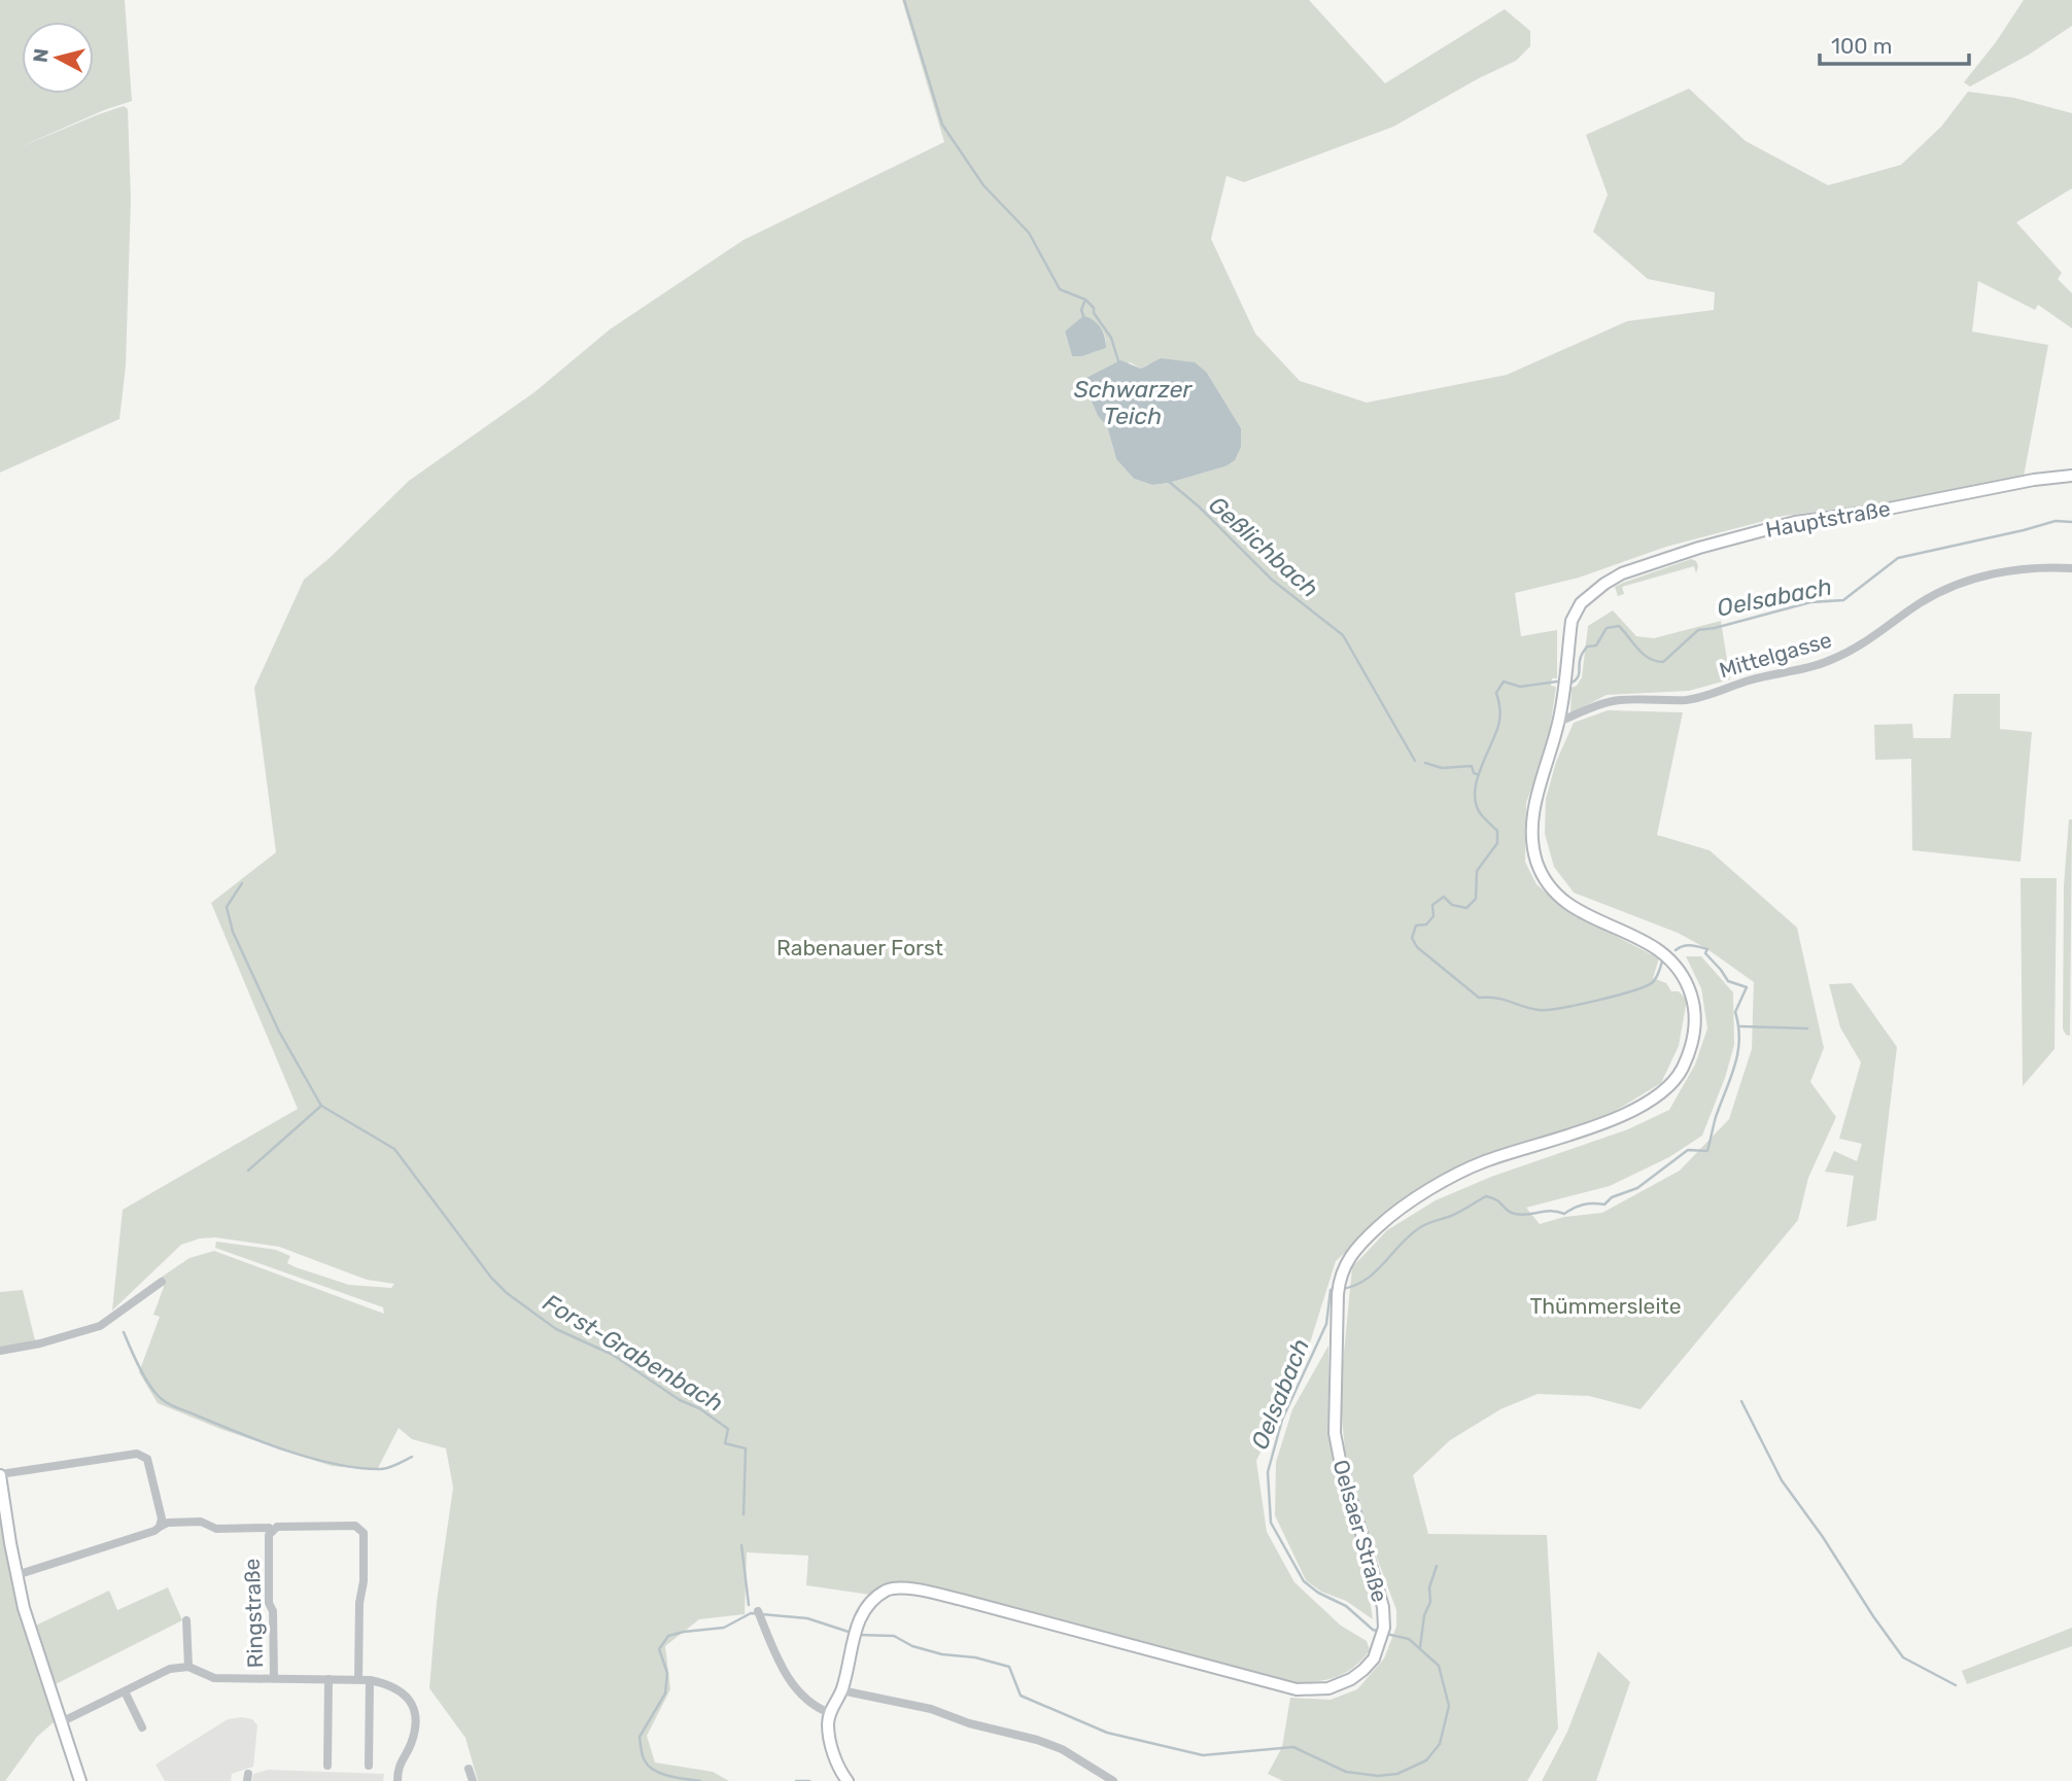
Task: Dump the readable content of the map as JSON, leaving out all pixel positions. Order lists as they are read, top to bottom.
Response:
{
  "streets": {
    "main road": ["Hauptstraße", "Oelsaer Straße"],
    "street": ["Mittelgasse", "Ringstraße"]
  },
  "crossings": [
    ["Hauptstraße", "Mittelgasse"],
    ["Hauptstraße", "Oelsaer Straße"],
    ["Mittelgasse", "Oelsaer Straße"]
  ],
  "water": [
    "Schwarzer Teich",
    "Geßlichbach",
    "Oelsabach",
    "Forst-Grabenbach"
  ],
  "parks": ["Rabenauer Forst", "Thümmersleite"],
  "scale_bar": "100 m",
  "north": "left"
}
